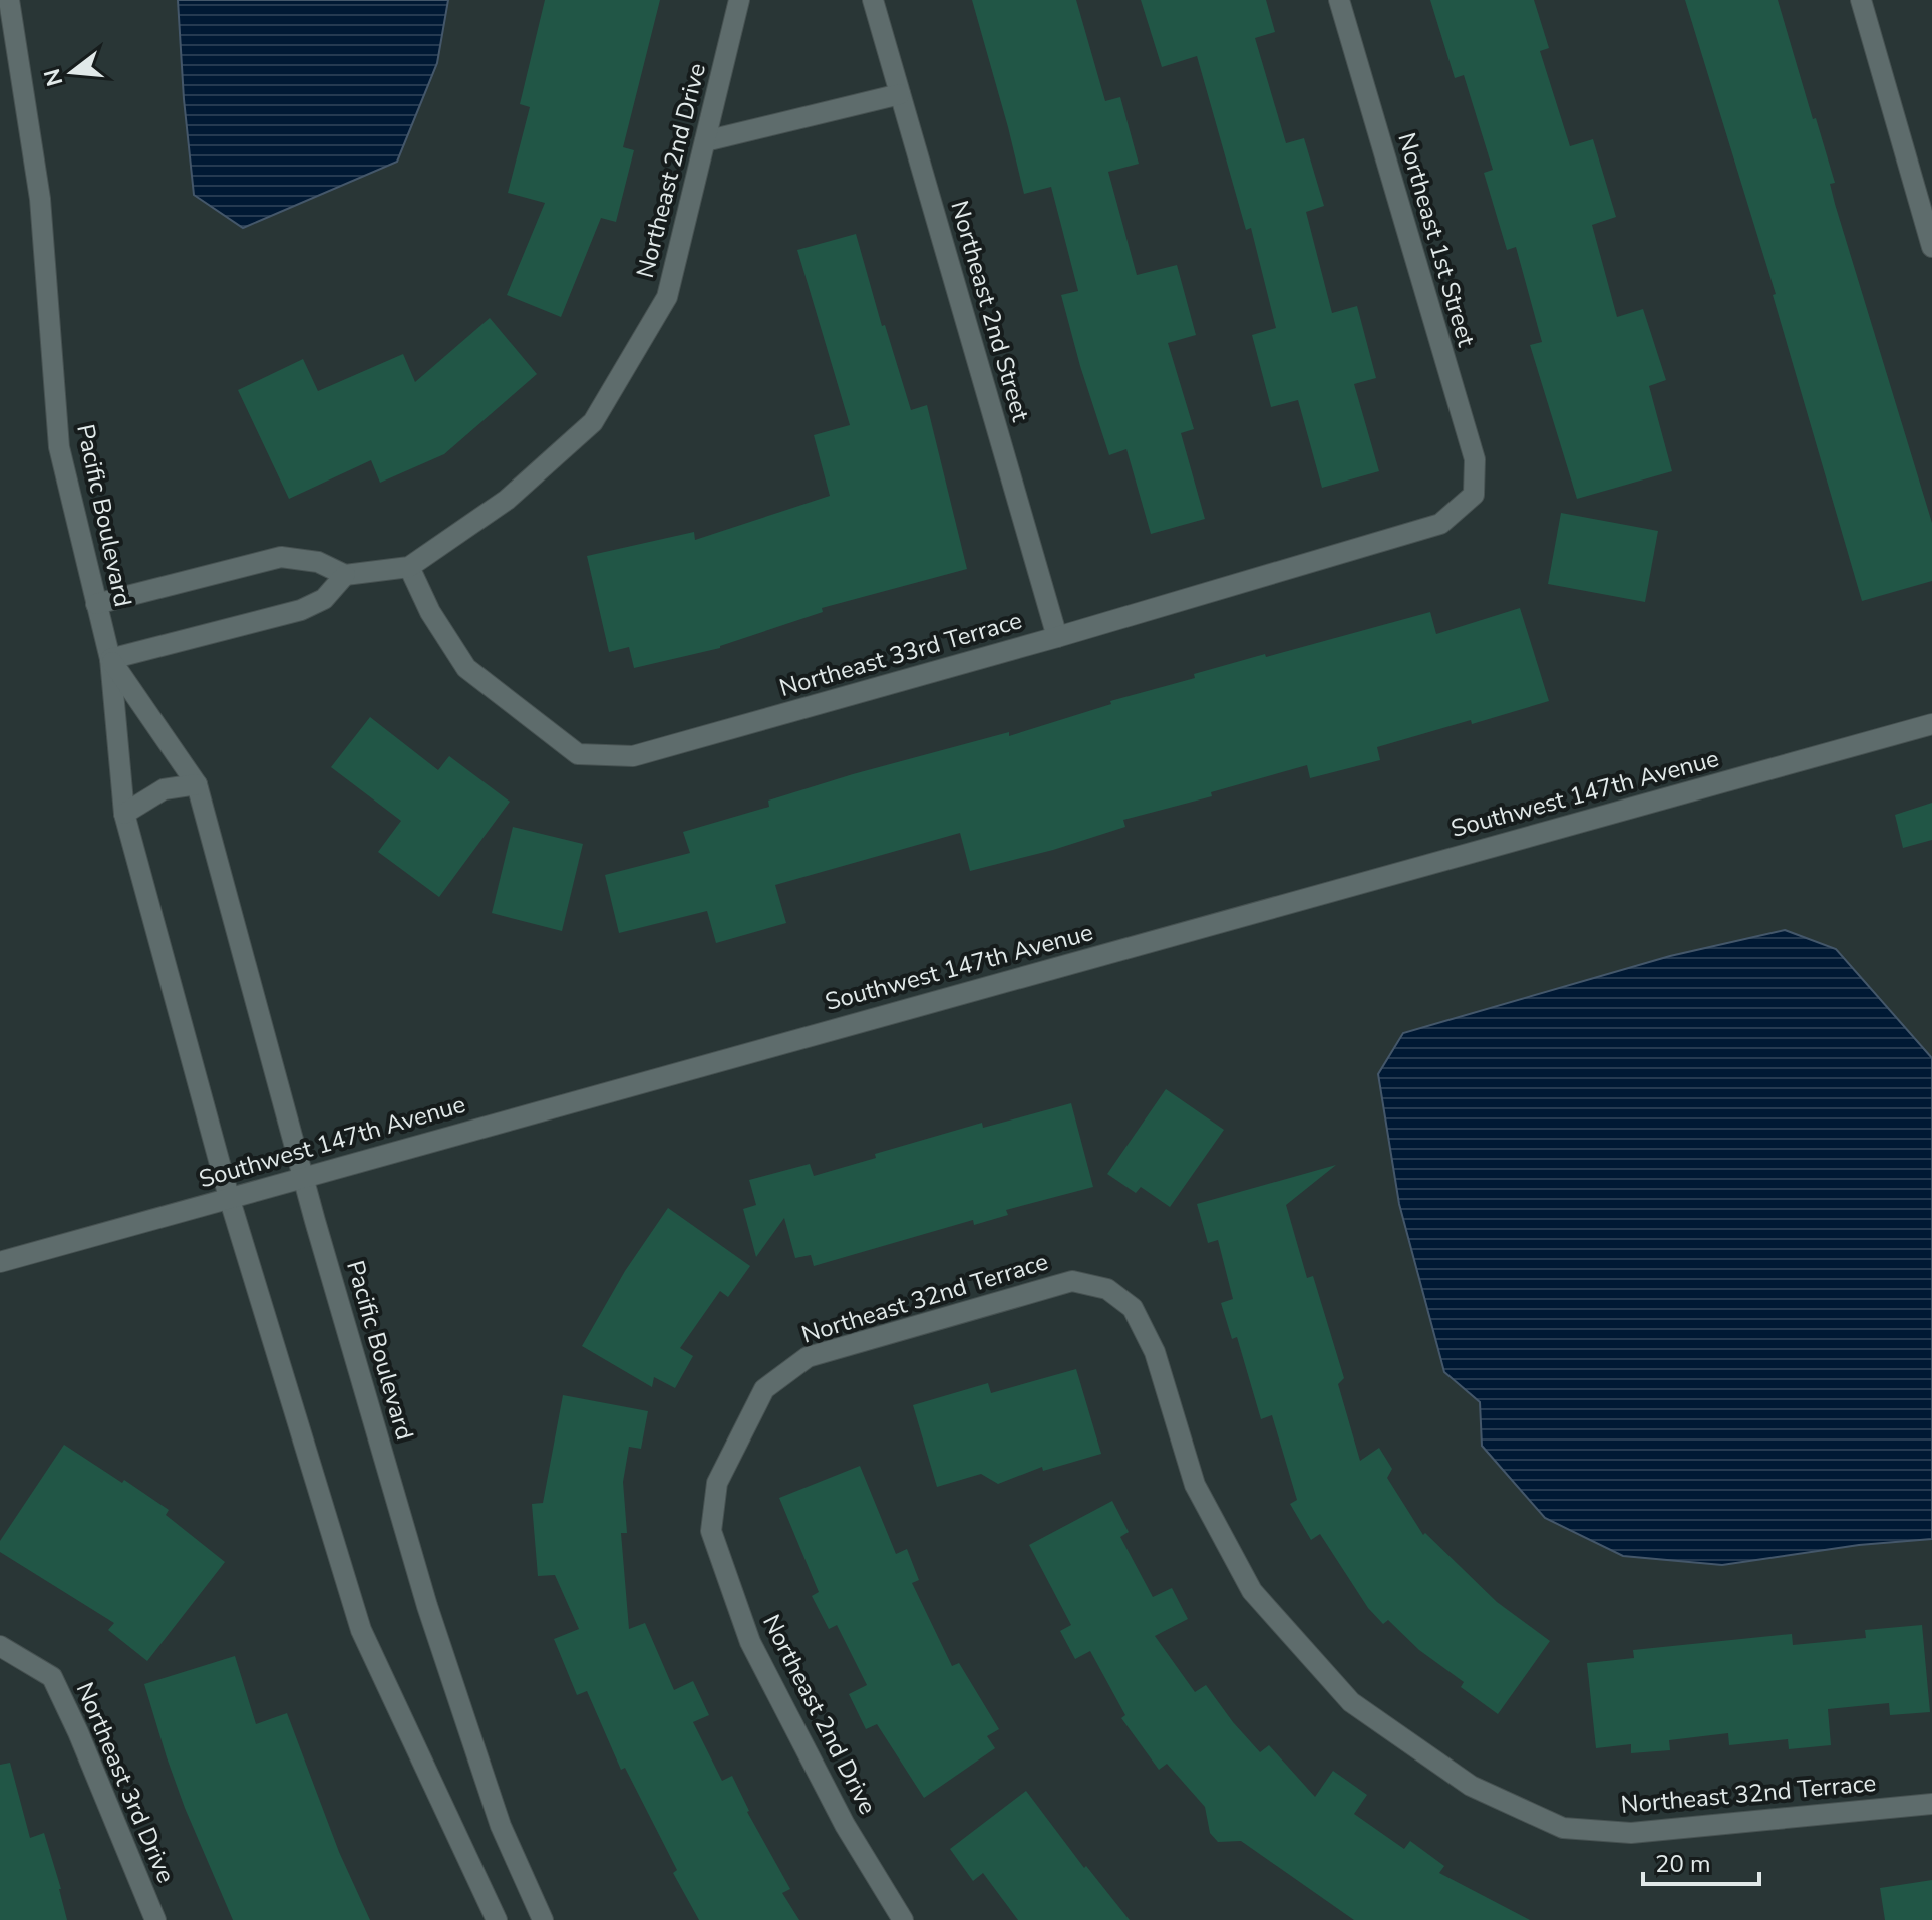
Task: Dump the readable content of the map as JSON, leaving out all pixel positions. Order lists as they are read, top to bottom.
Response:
{
  "streets": {
    "street": [
      "Northeast 2nd Drive",
      "Northeast 1st Street",
      "Northeast 2nd Street",
      "Pacific Boulevard",
      "Northeast 33rd Terrace",
      "Southwest 147th Avenue",
      "Northeast 32nd Terrace",
      "Northeast 3rd Drive"
    ]
  },
  "crossings": [
    ["Northeast 2nd Drive", "Pacific Boulevard"],
    ["Northeast 2nd Drive", "Northeast 33rd Terrace"],
    ["Northeast 2nd Drive", "Northeast 32nd Terrace"],
    ["Northeast 1st Street", "Northeast 33rd Terrace"],
    ["Northeast 2nd Street", "Northeast 33rd Terrace"],
    ["Pacific Boulevard", "Southwest 147th Avenue"]
  ],
  "scale_bar": "20 m",
  "north": "left"
}
